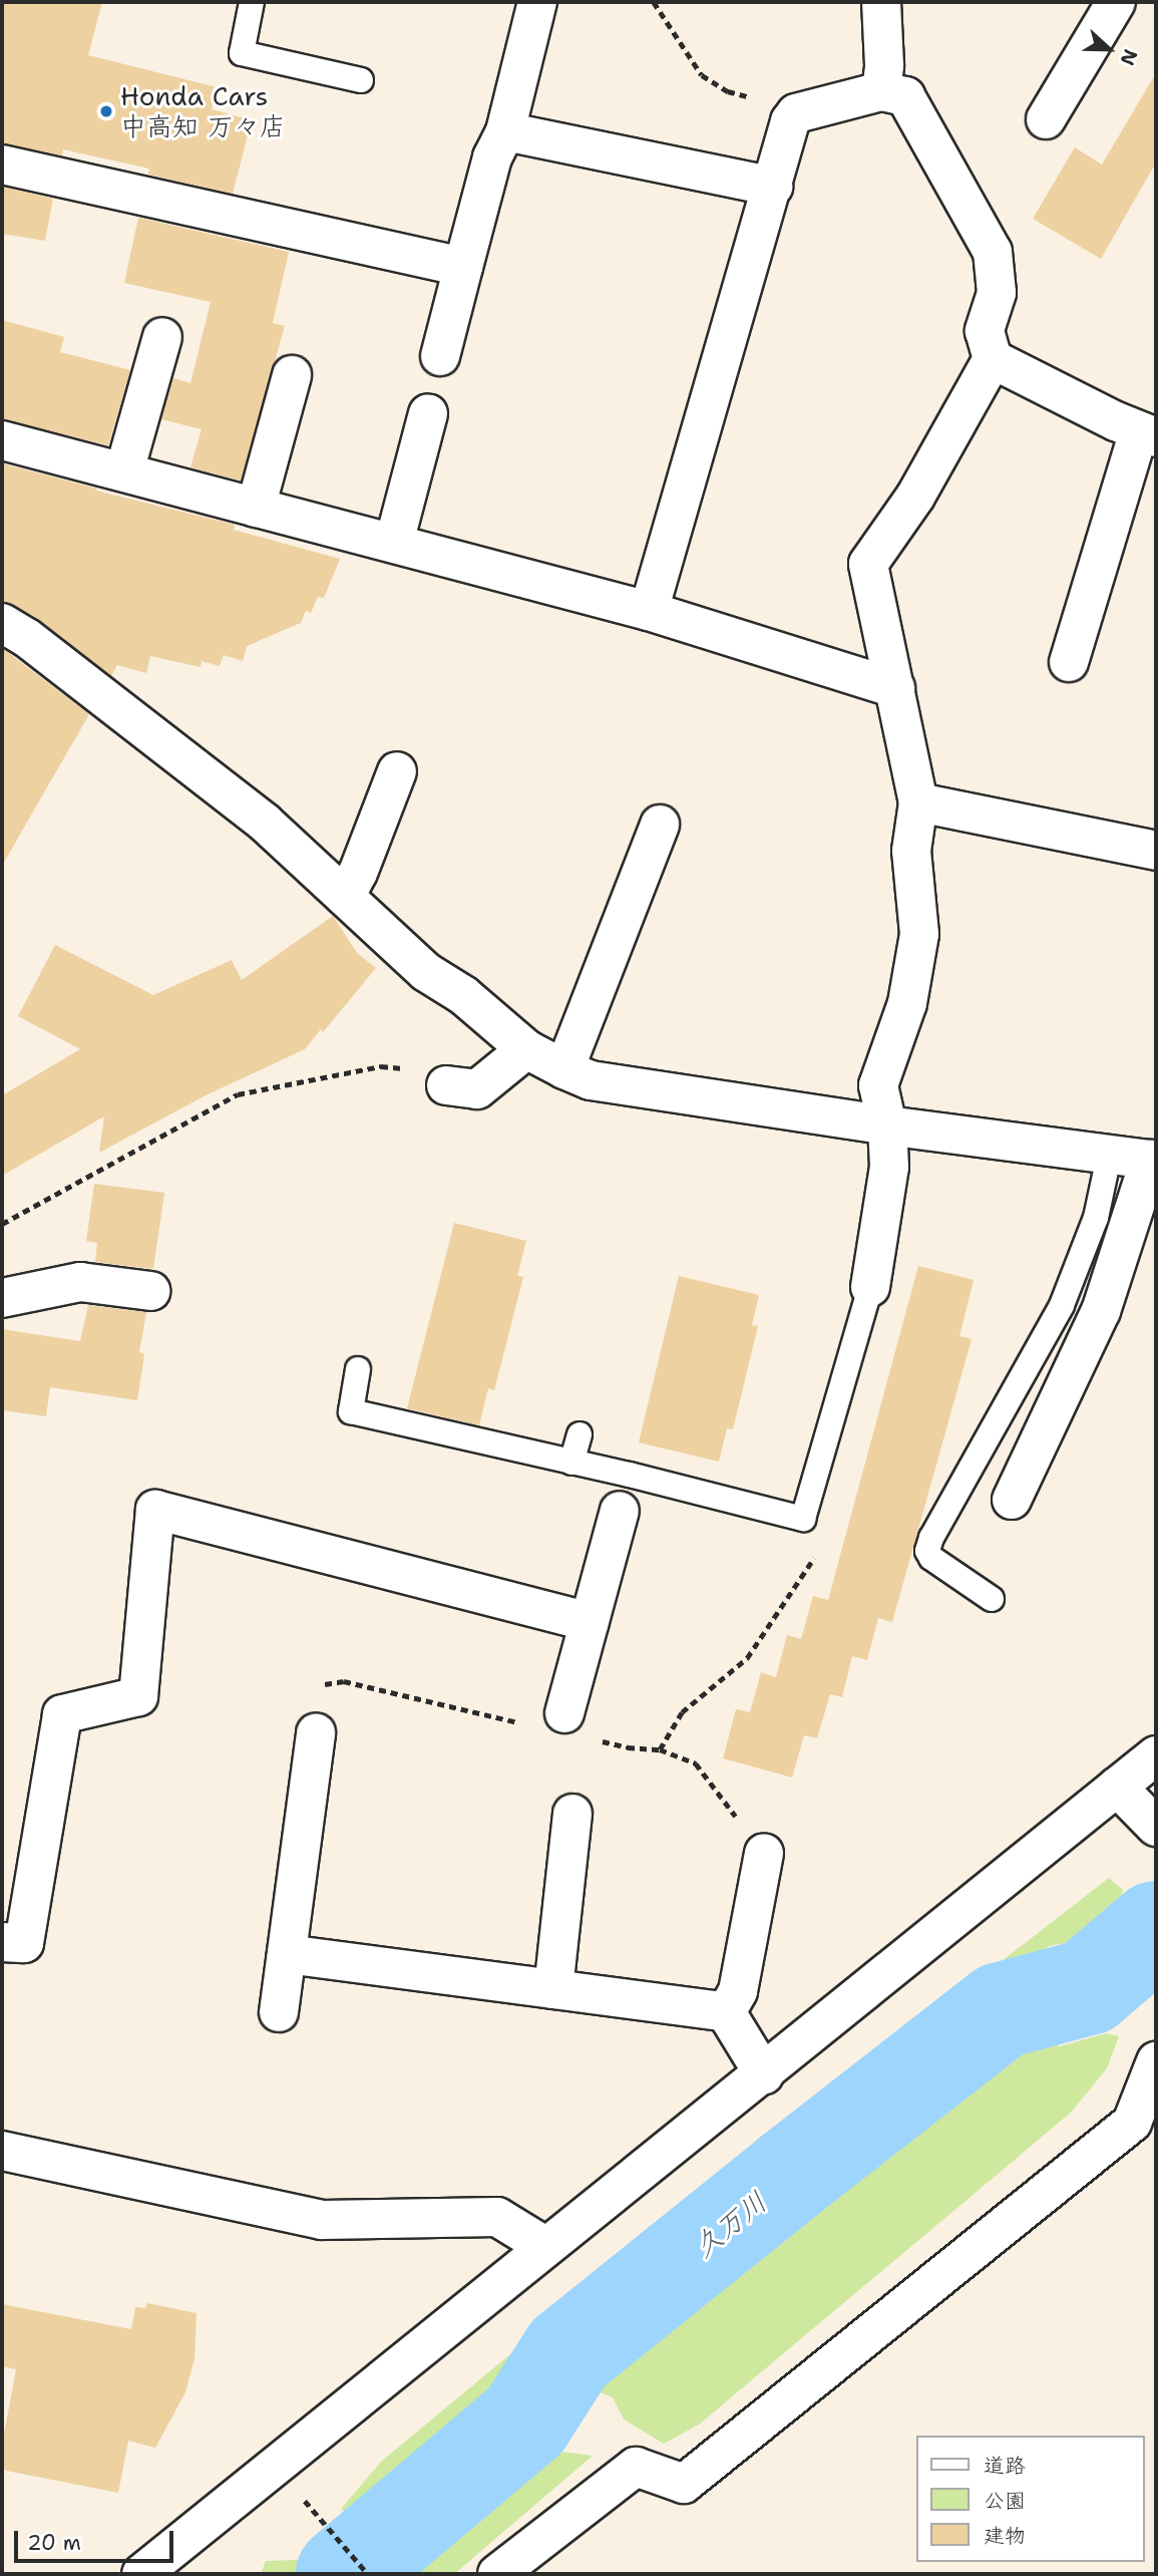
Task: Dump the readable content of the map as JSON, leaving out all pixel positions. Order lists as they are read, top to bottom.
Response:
{
  "water": ["久万川"],
  "places": ["Honda Cars 中高知 万々店"],
  "legend": ["道路", "公園", "建物"],
  "scale_bar": "20 m",
  "north": "right"
}
